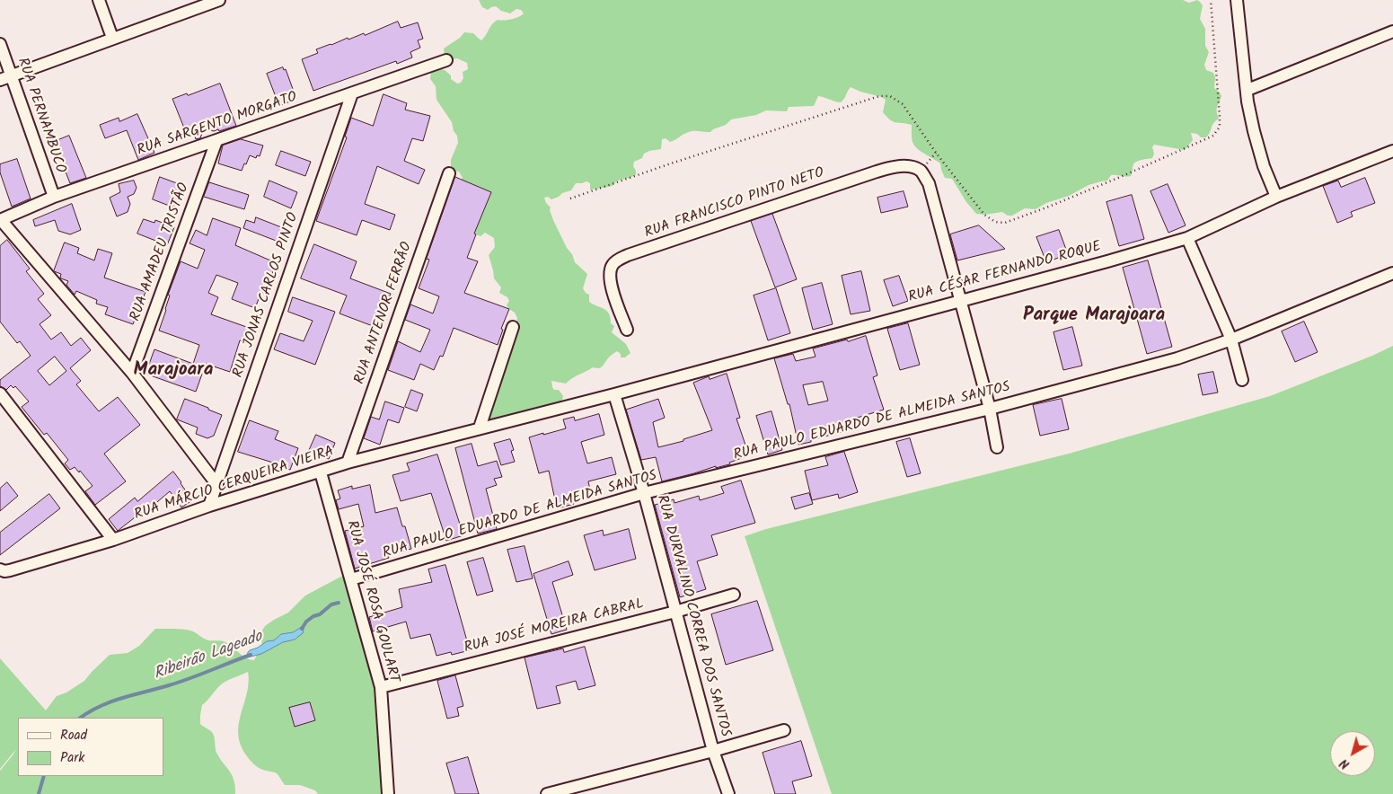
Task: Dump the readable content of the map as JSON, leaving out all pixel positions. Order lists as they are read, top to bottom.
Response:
{
  "streets": {
    "street": [
      "RUA PERNAMBUCO",
      "RUA SARGENTO MORGATO",
      "RUA FRANCISCO PINTO NETO",
      "RUA AMADEU TRISTÃO",
      "RUA CÉSAR FERNANDO ROQUE",
      "RUA JONAS CARLOS PINTO",
      "RUA ANTENOR FERRÃO",
      "RUA PAULO EDUARDO DE ALMEIDA SANTOS",
      "RUA MÁRCIO CERQUEIRA VIEIRA",
      "RUA JOSÉ ROSA GOULART",
      "RUA DURVALINO CORREA DOS SANTOS",
      "RUA JOSÉ MOREIRA CABRAL"
    ]
  },
  "crossings": [
    ["RUA PERNAMBUCO", "RUA SARGENTO MORGATO"],
    ["RUA SARGENTO MORGATO", "RUA AMADEU TRISTÃO"],
    ["RUA SARGENTO MORGATO", "RUA JONAS CARLOS PINTO"],
    ["RUA FRANCISCO PINTO NETO", "RUA CÉSAR FERNANDO ROQUE"],
    ["RUA CÉSAR FERNANDO ROQUE", "RUA MÁRCIO CERQUEIRA VIEIRA"],
    ["RUA CÉSAR FERNANDO ROQUE", "RUA DURVALINO CORREA DOS SANTOS"],
    ["RUA JONAS CARLOS PINTO", "RUA MÁRCIO CERQUEIRA VIEIRA"],
    ["RUA ANTENOR FERRÃO", "RUA MÁRCIO CERQUEIRA VIEIRA"],
    ["RUA PAULO EDUARDO DE ALMEIDA SANTOS", "RUA JOSÉ ROSA GOULART"],
    ["RUA PAULO EDUARDO DE ALMEIDA SANTOS", "RUA DURVALINO CORREA DOS SANTOS"],
    ["RUA MÁRCIO CERQUEIRA VIEIRA", "RUA JOSÉ ROSA GOULART"],
    ["RUA MÁRCIO CERQUEIRA VIEIRA", "RUA DURVALINO CORREA DOS SANTOS"],
    ["RUA JOSÉ ROSA GOULART", "RUA JOSÉ MOREIRA CABRAL"],
    ["RUA DURVALINO CORREA DOS SANTOS", "RUA JOSÉ MOREIRA CABRAL"]
  ],
  "districts": ["Parque Marajoara", "Marajoara"],
  "water": ["Ribeirão Lageado"],
  "legend": ["Road", "Park"],
  "north": "bottom left"
}
